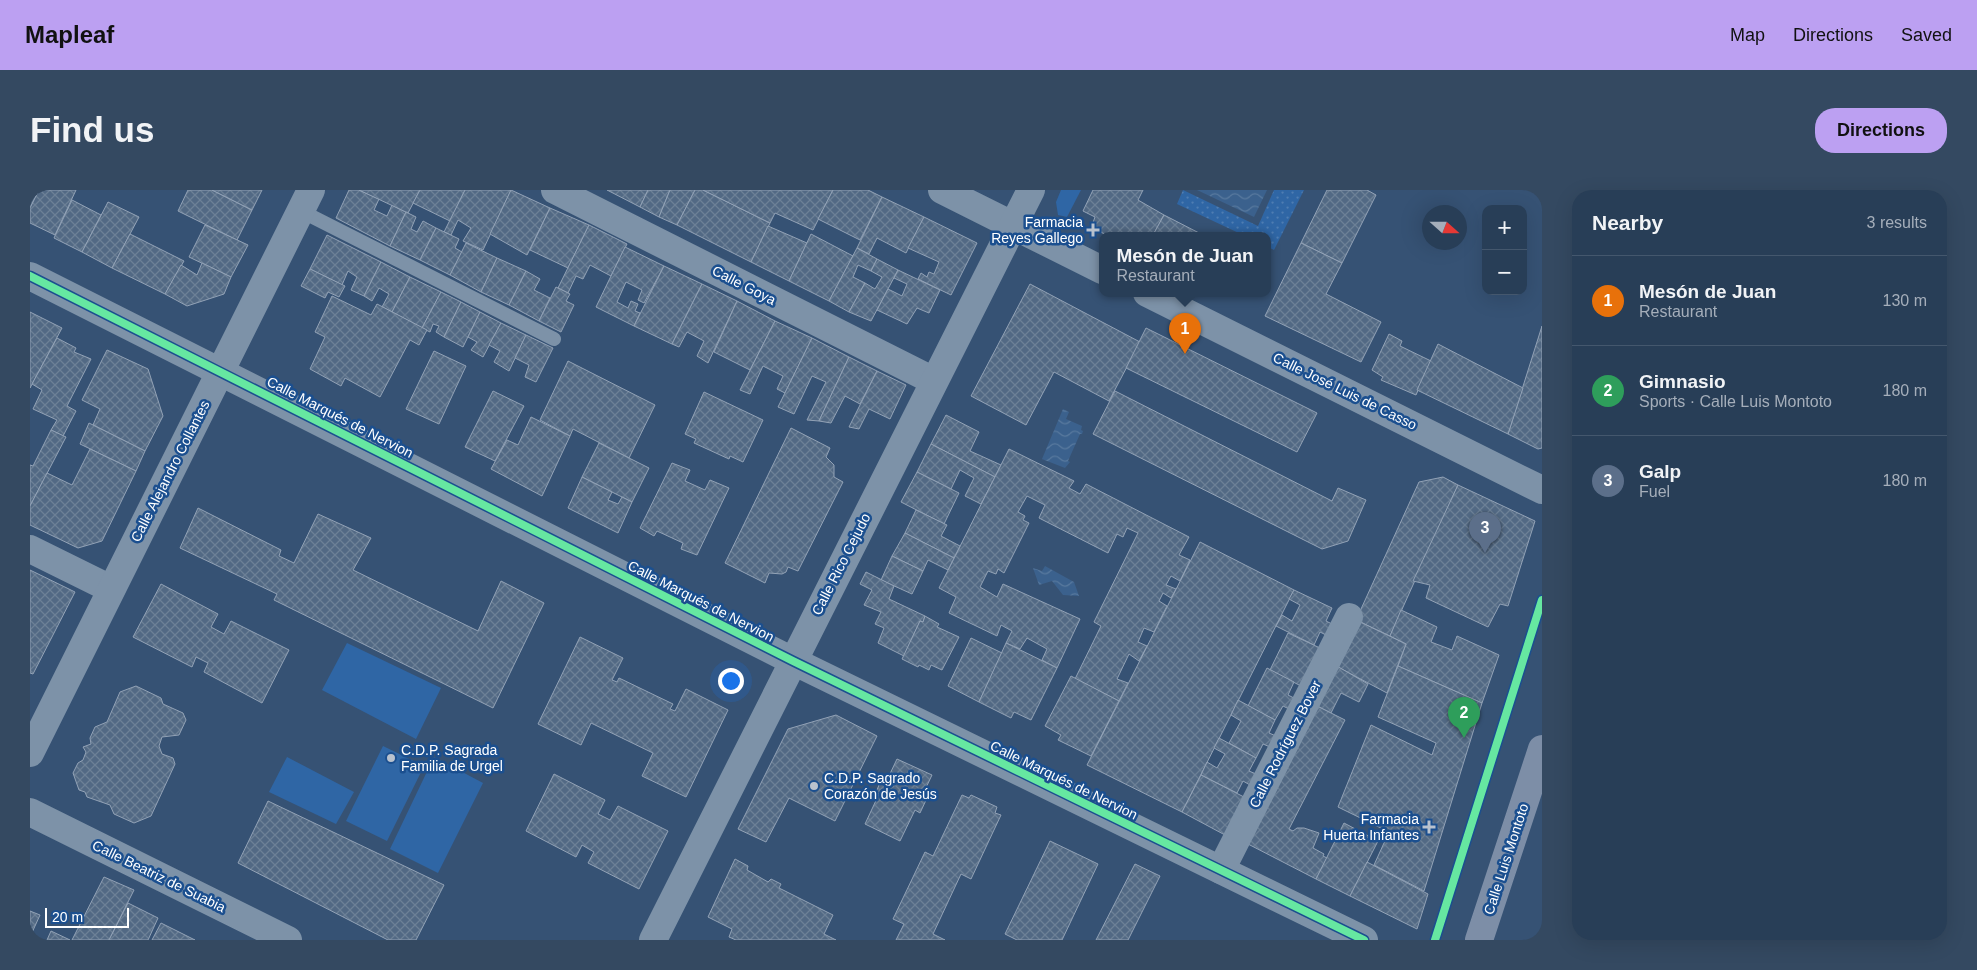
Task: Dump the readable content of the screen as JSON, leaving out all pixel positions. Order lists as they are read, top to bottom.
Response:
{
  "streets": {
    "main road": ["Calle Luis Montoto"],
    "street": [
      "Calle Goya",
      "Calle José Luis de Casso",
      "Calle Marqués de Nervion",
      "Calle Alejandro Collantes",
      "Calle Rico Cejudo",
      "Calle Rodríguez Bover",
      "Calle Beatriz de Suabia"
    ]
  },
  "crossings": [
    ["Calle Goya", "Calle Rico Cejudo"],
    ["Calle Marqués de Nervion", "Calle Alejandro Collantes"],
    ["Calle Marqués de Nervion", "Calle Rico Cejudo"],
    ["Calle Marqués de Nervion", "Calle Rodríguez Bover"]
  ],
  "places": {
    "health": ["Farmacia Reyes Gallego", "Farmacia Huerta Infantes"],
    "other": ["C.D.P. Sagrada Familia de Urgel", "C.D.P. Sagrado Corazón de Jesús"]
  },
  "scale_bar": "20 m",
  "north": "right",
  "page": {
    "header": "Mapleaf",
    "nav": ["Map", "Directions", "Saved"],
    "buttons": "Directions",
    "title": "Find us",
    "heading": ["Nearby", "3 results"],
    "map_buttons": ["+", "−"],
    "popup": ["Mesón de Juan", "Restaurant"],
    "list": [
      {
        "mark": "1",
        "name": "Mesón de Juan",
        "note": "Restaurant",
        "value": "130 m"
      },
      {
        "mark": "2",
        "name": "Gimnasio",
        "note": "Sports · Calle Luis Montoto",
        "value": "180 m"
      },
      {
        "mark": "3",
        "name": "Galp",
        "note": "Fuel",
        "value": "180 m"
      }
    ],
    "pins": ["1", "3", "2"],
    "scale": "20 m"
  }
}
